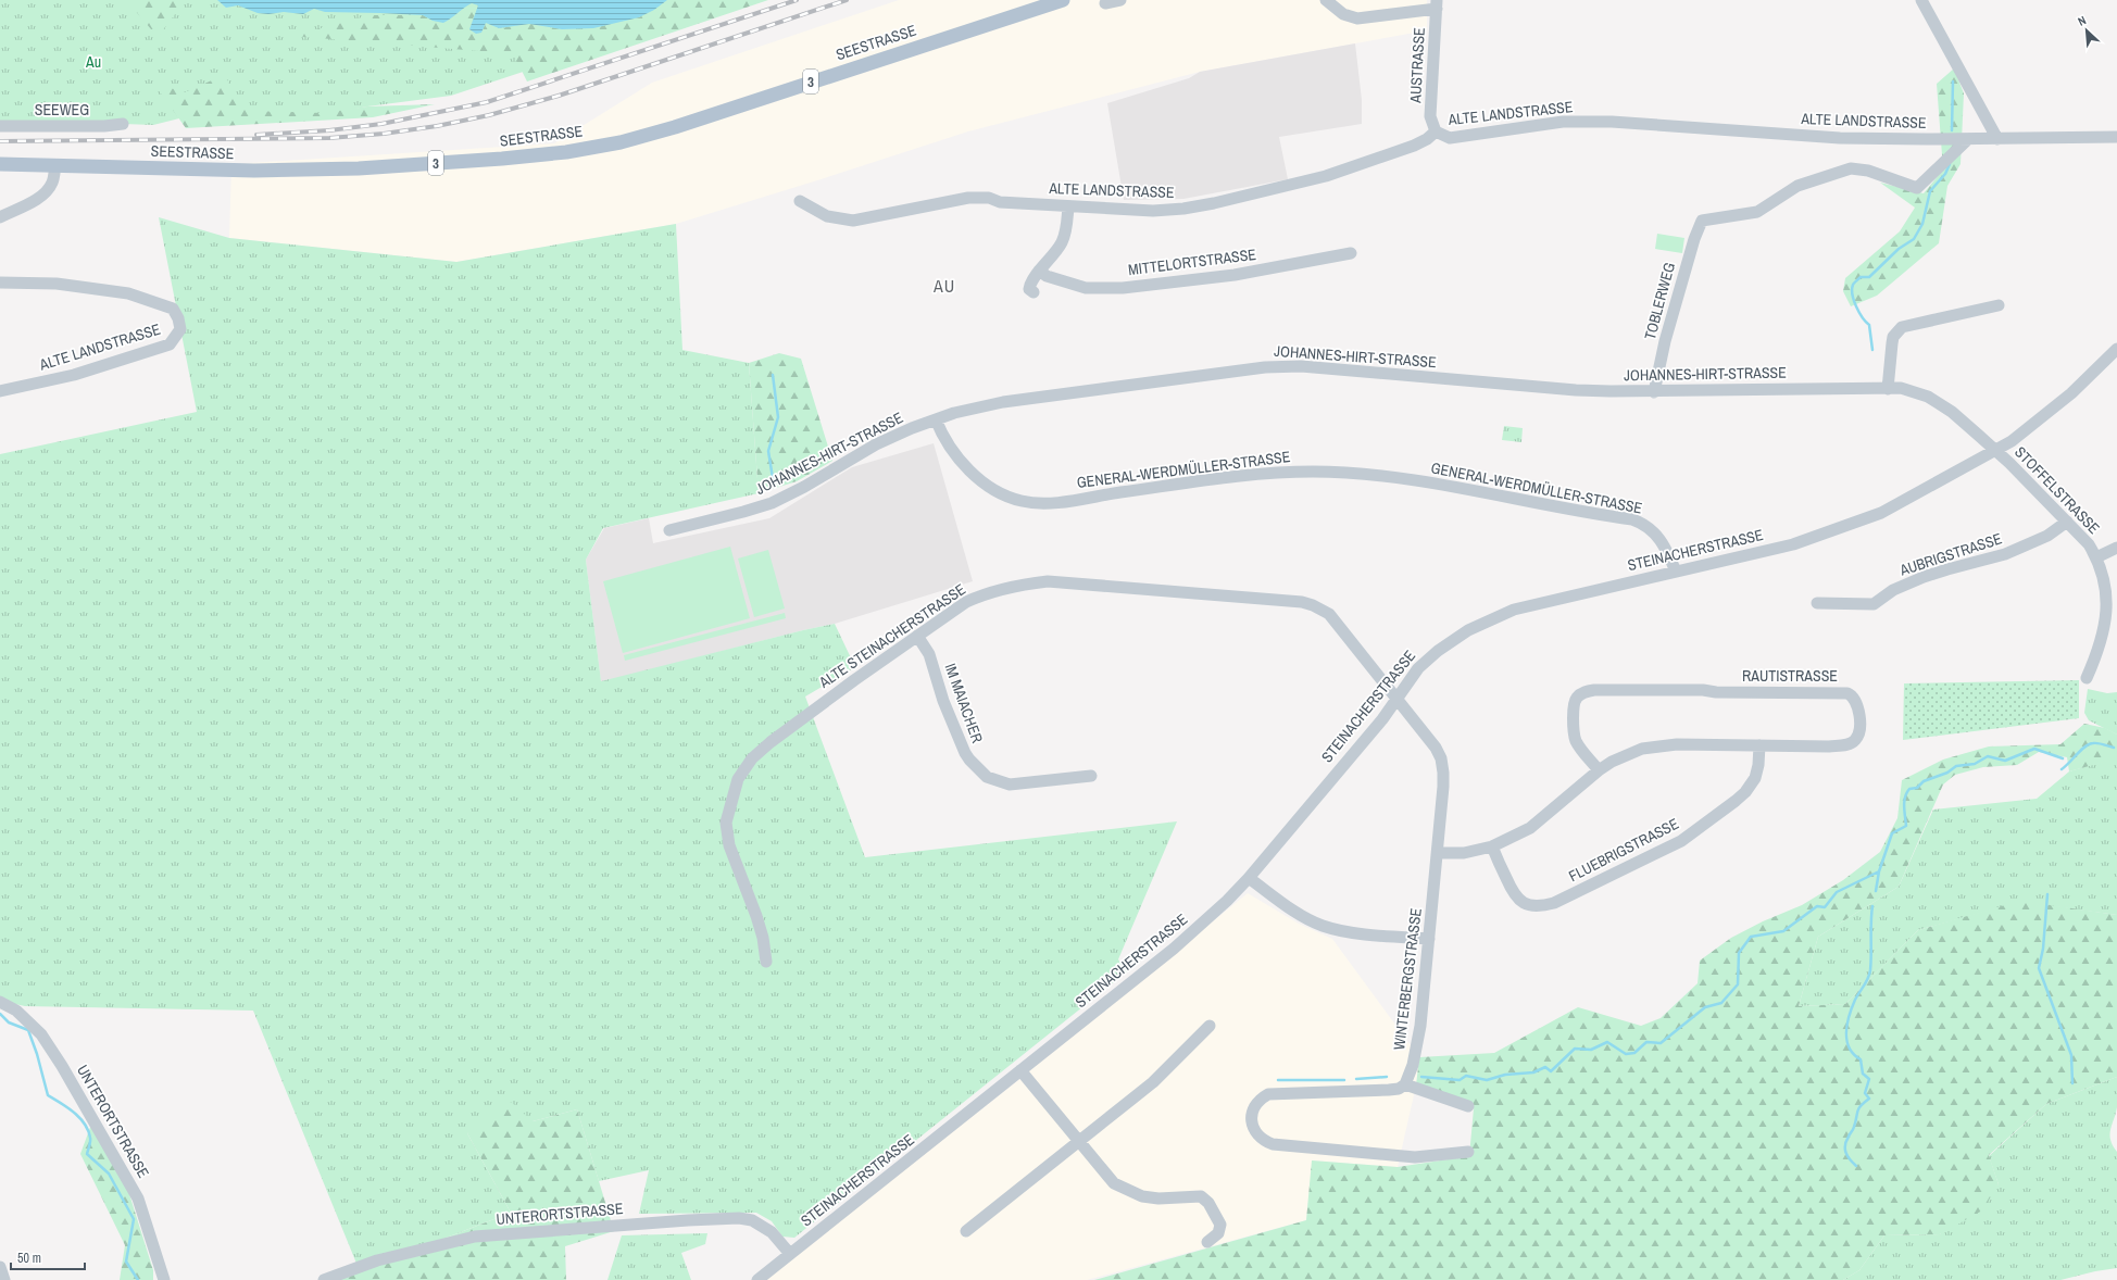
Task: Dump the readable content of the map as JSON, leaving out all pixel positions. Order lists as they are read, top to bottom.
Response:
{
  "streets": {
    "main road": ["SEESTRASSE", "3"],
    "street": [
      "AUSTRASSE",
      "SEEWEG",
      "ALTE LANDSTRASSE",
      "MITTELORTSTRASSE",
      "TOBLERWEG",
      "JOHANNES-HIRT-STRASSE",
      "GENERAL-WERDMÜLLER-STRASSE",
      "STOFFELSTRASSE",
      "STEINACHERSTRASSE",
      "AUBRIGSTRASSE",
      "ALTE STEINACHERSTRASSE",
      "RAUTISTRASSE",
      "IM MAIACHER",
      "FLUEBRIGSTRASSE",
      "WINTERBERGSTRASSE",
      "UNTERORTSTRASSE"
    ]
  },
  "crossings": [
    ["AUSTRASSE", "ALTE LANDSTRASSE"],
    ["ALTE LANDSTRASSE", "TOBLERWEG"],
    ["TOBLERWEG", "JOHANNES-HIRT-STRASSE"],
    ["JOHANNES-HIRT-STRASSE", "GENERAL-WERDMÜLLER-STRASSE"],
    ["JOHANNES-HIRT-STRASSE", "STOFFELSTRASSE"],
    ["JOHANNES-HIRT-STRASSE", "STEINACHERSTRASSE"],
    ["GENERAL-WERDMÜLLER-STRASSE", "STEINACHERSTRASSE"],
    ["STOFFELSTRASSE", "STEINACHERSTRASSE"],
    ["STOFFELSTRASSE", "AUBRIGSTRASSE"],
    ["STEINACHERSTRASSE", "ALTE STEINACHERSTRASSE"],
    ["STEINACHERSTRASSE", "WINTERBERGSTRASSE"],
    ["STEINACHERSTRASSE", "UNTERORTSTRASSE"],
    ["ALTE STEINACHERSTRASSE", "IM MAIACHER"],
    ["ALTE STEINACHERSTRASSE", "WINTERBERGSTRASSE"],
    ["RAUTISTRASSE", "FLUEBRIGSTRASSE"]
  ],
  "districts": ["AU"],
  "parks": ["Au"],
  "scale_bar": "50 m",
  "north": "top left"
}
